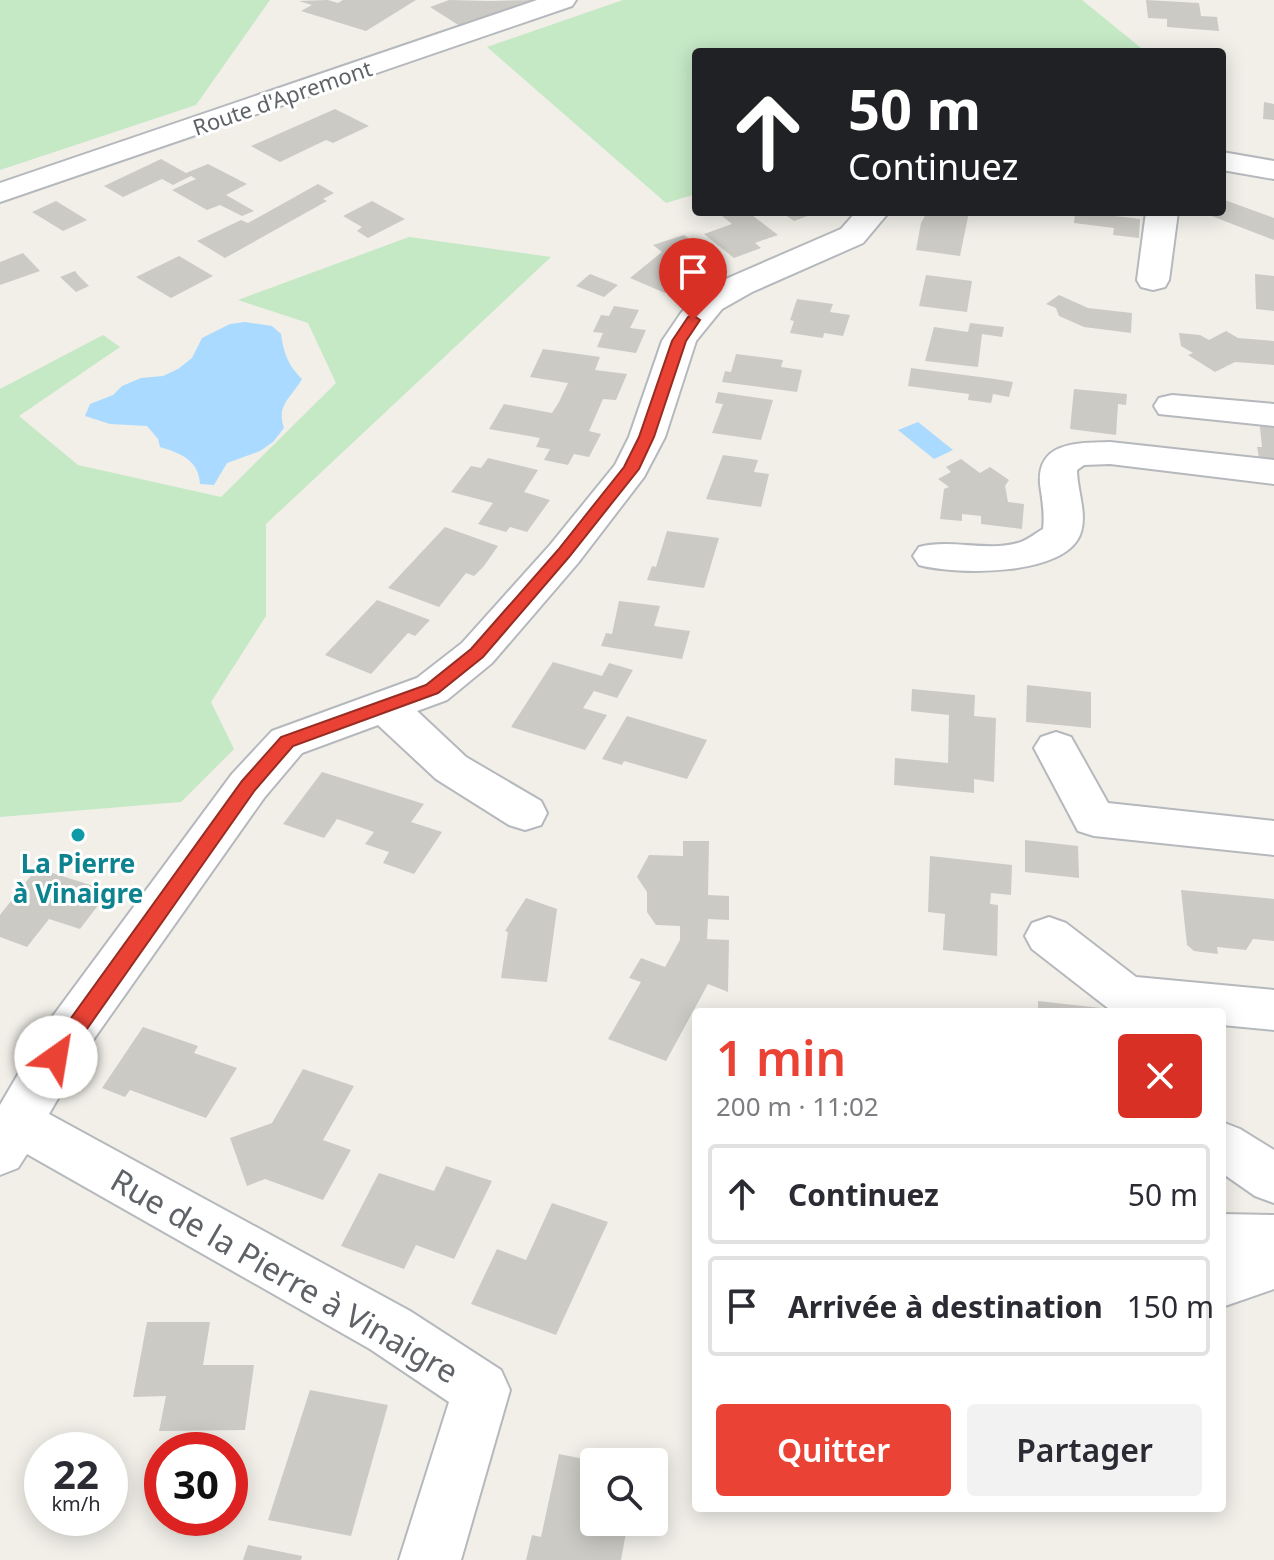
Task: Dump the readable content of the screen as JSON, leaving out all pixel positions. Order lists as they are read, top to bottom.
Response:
{
  "streets": {
    "street": ["Route d'Apremont", "Rue de la Pierre à Vinaigre"]
  },
  "places": ["La Pierre à Vinaigre"],
  "page": {
    "turn": ["50 m", "Continuez"],
    "heading": ["1 min", "200 m · 11:02"],
    "list": [
      {
        "name": "Continuez",
        "value": "50 m"
      },
      {
        "name": "Arrivée à destination",
        "value": "150 m"
      }
    ],
    "buttons": ["Quitter", "Partager"],
    "speed": "22 km/h",
    "limit": "30"
  }
}
